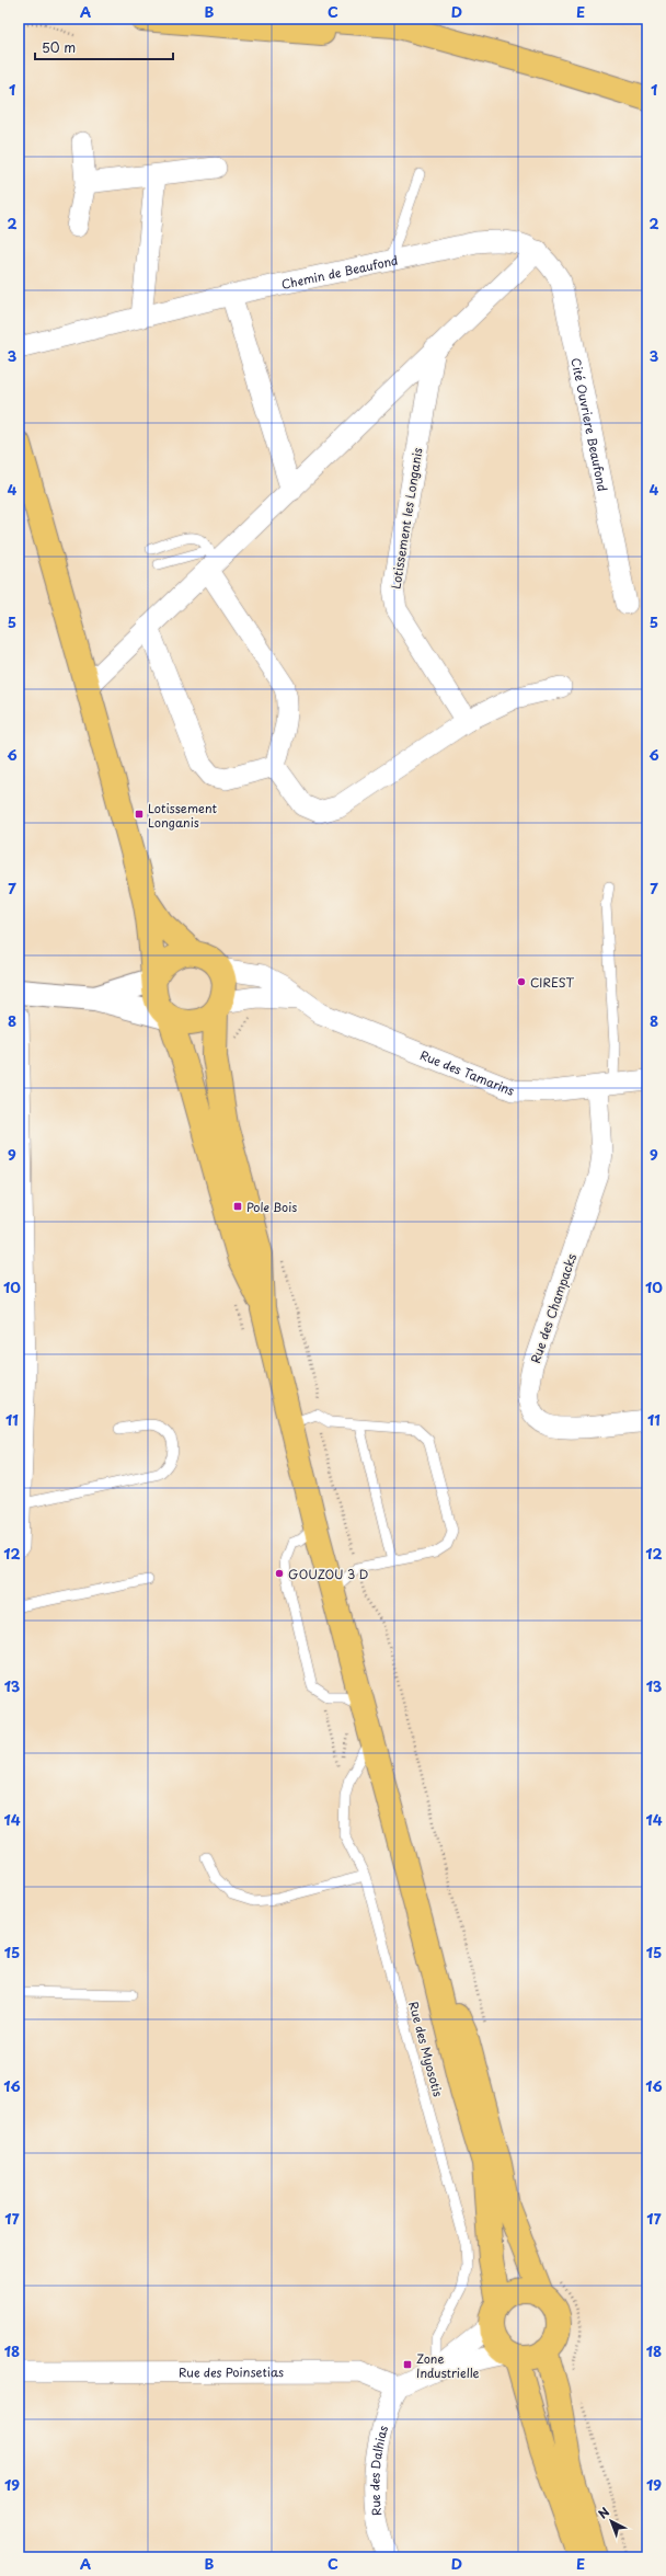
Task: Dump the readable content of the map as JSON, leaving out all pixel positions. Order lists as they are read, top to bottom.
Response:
{
  "streets": {
    "street": [
      "Chemin de Beaufond",
      "Cité Ouvriere Beaufond",
      "Lotissement les Longanis",
      "Rue des Tamarins",
      "Rue des Champacks",
      "Rue des Poinsetias",
      "Rue des Dalhias"
    ],
    "lane": ["Rue des Myosotis"]
  },
  "crossings": [
    ["Chemin de Beaufond", "Cité Ouvriere Beaufond"],
    ["Rue des Tamarins", "Rue des Champacks"],
    ["Rue des Poinsetias", "Rue des Dalhias"]
  ],
  "places": {
    "transit": ["Lotissement Longanis", "Pole Bois", "Zone Industrielle"],
    "other": ["CIREST", "GOUZOU 3 D"]
  },
  "scale_bar": "50 m",
  "north": "top left",
  "grid": {
    "columns": [
      "A",
      "B",
      "C",
      "D",
      "E"
    ],
    "rows": [
      "1",
      "2",
      "3",
      "4",
      "5",
      "6",
      "7",
      "8",
      "9",
      "10",
      "11",
      "12",
      "13",
      "14",
      "15",
      "16",
      "17",
      "18",
      "19"
    ]
  }
}
